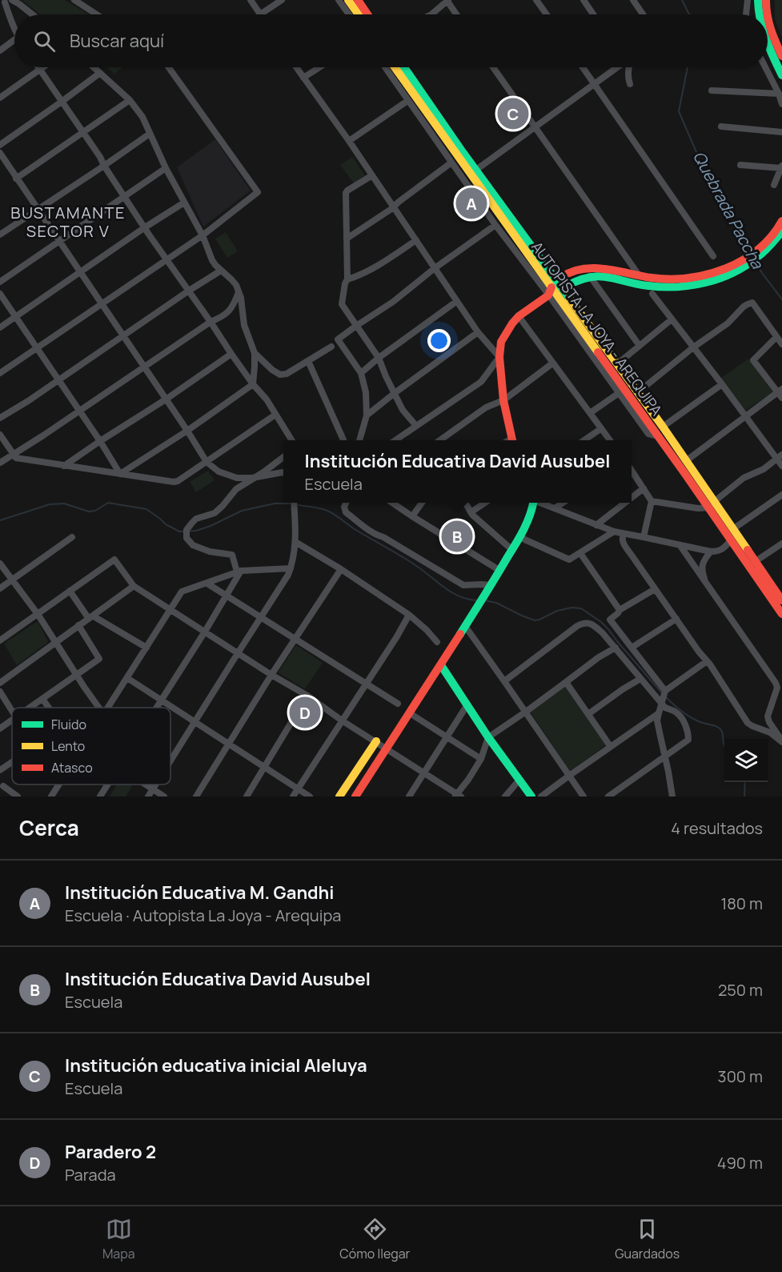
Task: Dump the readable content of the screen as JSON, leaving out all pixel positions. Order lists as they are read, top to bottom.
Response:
{
  "streets": {
    "main road": ["AUTOPISTA LA JOYA - AREQUIPA"]
  },
  "districts": ["BUSTAMANTE SECTOR V"],
  "water": ["Quebrada Paccha"],
  "legend": ["Fluido", "Lento", "Atasco"],
  "page": {
    "search": "Buscar aquí",
    "pins": [
      "C",
      "A",
      "B",
      "D"
    ],
    "popup": ["Institución Educativa David Ausubel", "Escuela"],
    "heading": ["Cerca", "4 resultados"],
    "list": [
      {
        "mark": "A",
        "name": "Institución Educativa M. Gandhi",
        "note": "Escuela · Autopista La Joya - Arequipa",
        "value": "180 m"
      },
      {
        "mark": "B",
        "name": "Institución Educativa David Ausubel",
        "note": "Escuela",
        "value": "250 m"
      },
      {
        "mark": "C",
        "name": "Institución educativa inicial Aleluya",
        "note": "Escuela",
        "value": "300 m"
      },
      {
        "mark": "D",
        "name": "Paradero 2",
        "note": "Parada",
        "value": "490 m"
      }
    ],
    "nav": ["Mapa", "Cómo llegar", "Guardados"]
  }
}
